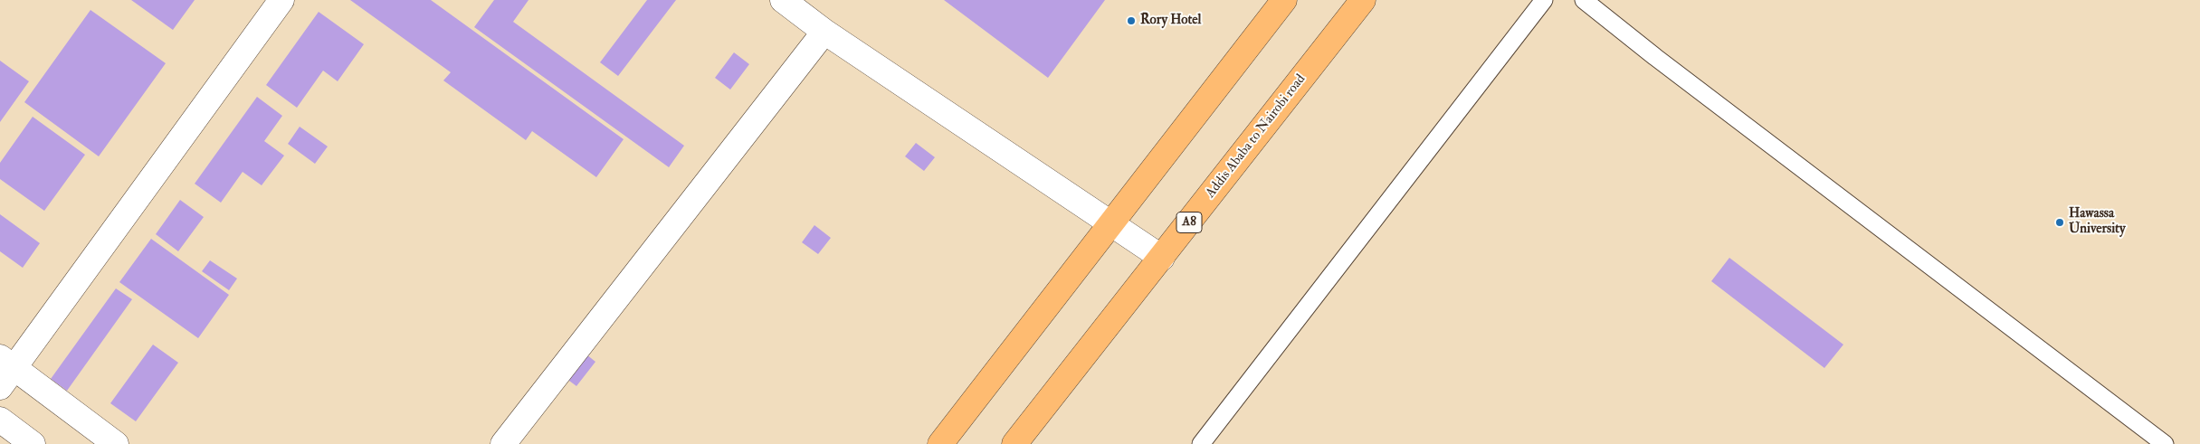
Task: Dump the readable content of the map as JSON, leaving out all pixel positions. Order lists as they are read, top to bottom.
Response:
{
  "streets": {
    "highway": ["Addis Ababa to Nairobi road", "A8"]
  },
  "places": ["Rory Hotel", "Hawassa University"]
}
